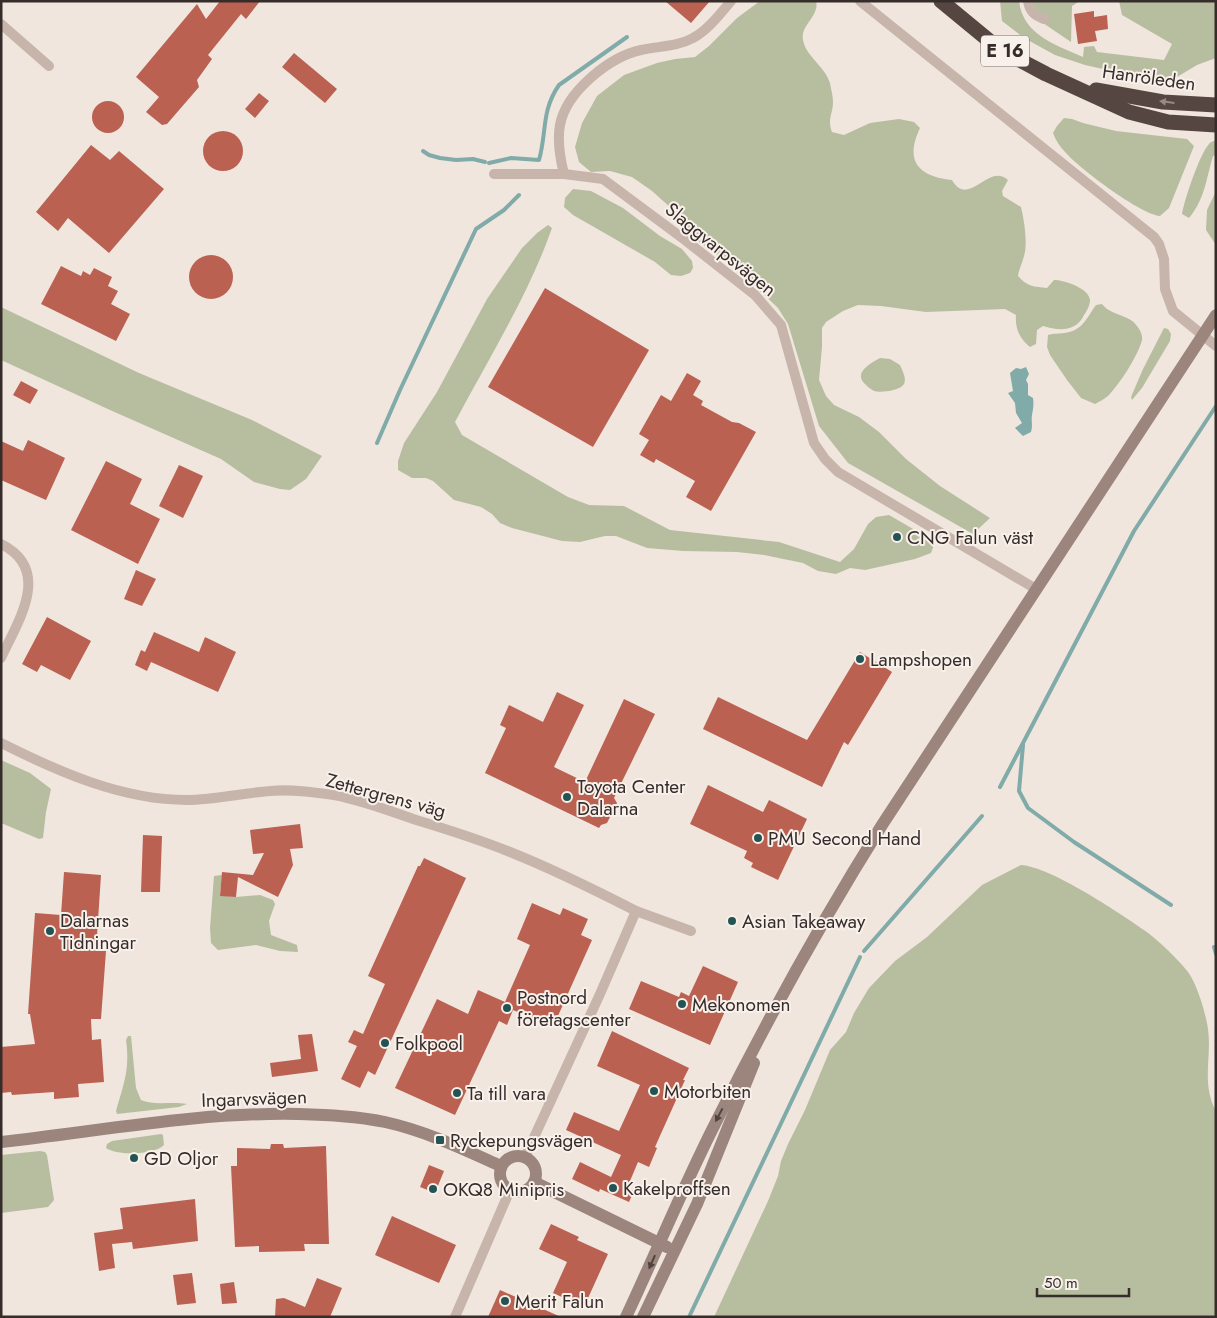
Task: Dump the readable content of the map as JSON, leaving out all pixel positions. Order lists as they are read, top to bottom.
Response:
{
  "streets": {
    "highway": ["E 16", "Hanröleden"],
    "main road": ["Ingarvsvägen"],
    "street": ["Slaggvarpsvägen", "Zettergrens väg"]
  },
  "places": {
    "other": [
      "CNG Falun väst",
      "Lampshopen",
      "Toyota Center Dalarna",
      "PMU Second Hand",
      "Asian Takeaway",
      "Dalarnas Tidningar",
      "Mekonomen",
      "Postnord företagscenter",
      "Folkpool",
      "Motorbiten",
      "Ta till vara",
      "GD Oljor",
      "Kakelproffsen",
      "OKQ8 Minipris",
      "Merit Falun"
    ],
    "transit": ["Ryckepungsvägen"]
  },
  "scale_bar": "50 m"
}
